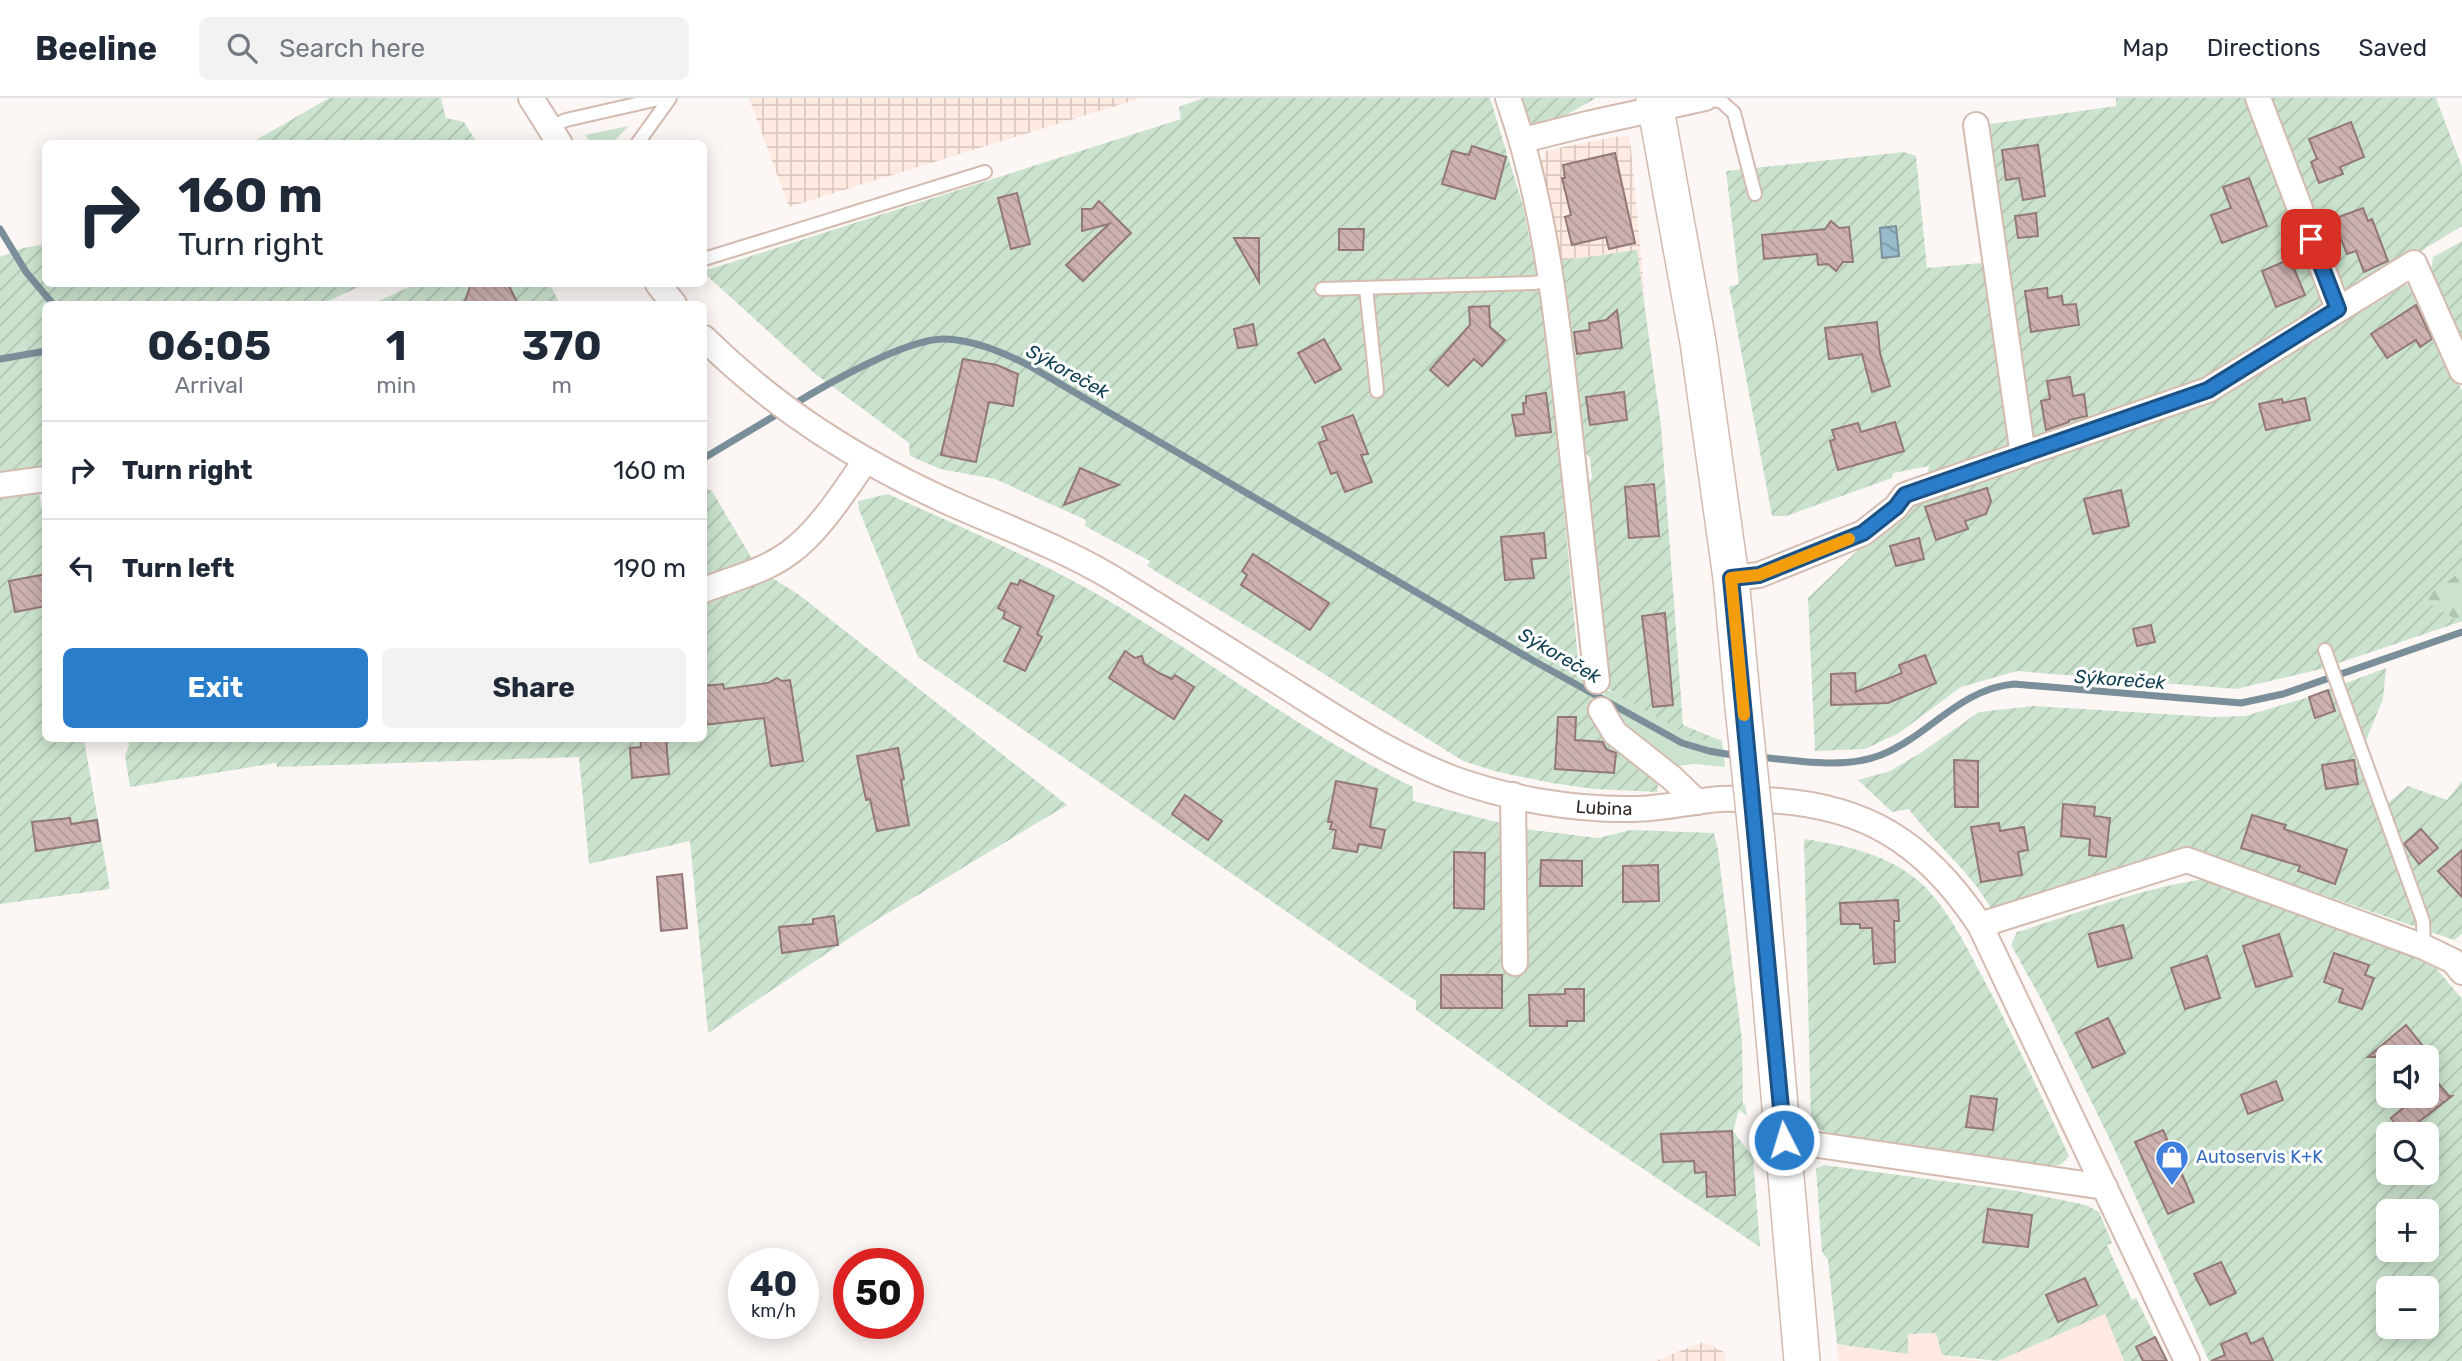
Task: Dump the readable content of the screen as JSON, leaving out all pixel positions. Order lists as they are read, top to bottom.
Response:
{
  "streets": {
    "street": ["Lubina"]
  },
  "water": ["Sýkoreček"],
  "places": {
    "shop": ["Autoservis K+K"]
  },
  "page": {
    "header": "Beeline",
    "search": "Search here",
    "nav": ["Map", "Directions", "Saved"],
    "turn": ["160 m", "Turn right"],
    "eta": [
      "06:05",
      "Arrival",
      "1",
      "min",
      "370",
      "m"
    ],
    "list": [
      {
        "name": "Turn right",
        "value": "160 m"
      },
      {
        "name": "Turn left",
        "value": "190 m"
      }
    ],
    "buttons": ["Exit", "Share"],
    "map_buttons": ["+", "−"],
    "speed": "40 km/h",
    "limit": "50"
  }
}
